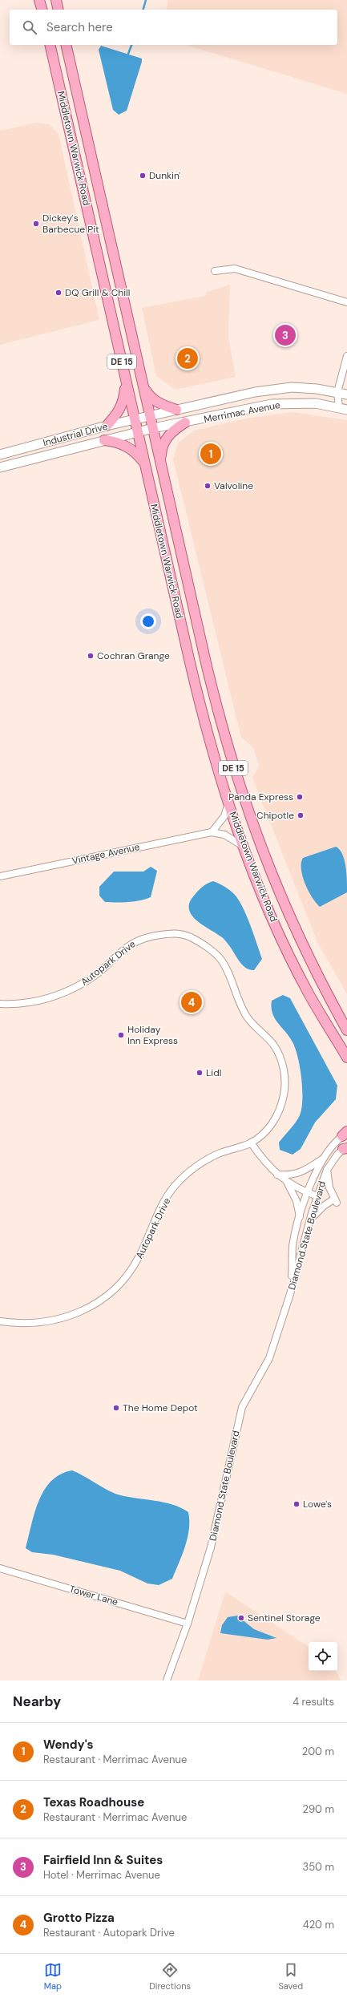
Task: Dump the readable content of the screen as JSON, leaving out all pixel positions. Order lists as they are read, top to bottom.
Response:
{
  "streets": {
    "main road": ["Middletown Warwick Road", "DE 15"],
    "street": [
      "Merrimac Avenue",
      "Industrial Drive",
      "Vintage Avenue",
      "Autopark Drive",
      "Diamond State Boulevard",
      "Tower Lane"
    ]
  },
  "crossings": [
    ["Middletown Warwick Road", "Merrimac Avenue"],
    ["Middletown Warwick Road", "Industrial Drive"],
    ["Middletown Warwick Road", "Vintage Avenue"],
    ["Merrimac Avenue", "Industrial Drive"],
    ["Diamond State Boulevard", "Tower Lane"]
  ],
  "places": [
    "Dunkin'",
    "Dickey's Barbecue Pit",
    "DQ Grill & Chill",
    "Valvoline",
    "Cochran Grange",
    "Panda Express",
    "Chipotle",
    "Holiday Inn Express",
    "Lidl",
    "The Home Depot",
    "Lowe's",
    "Sentinel Storage"
  ],
  "page": {
    "search": "Search here",
    "pins": [
      "3",
      "2",
      "1",
      "4"
    ],
    "heading": ["Nearby", "4 results"],
    "list": [
      {
        "mark": "1",
        "name": "Wendy's",
        "note": "Restaurant · Merrimac Avenue",
        "value": "200 m"
      },
      {
        "mark": "2",
        "name": "Texas Roadhouse",
        "note": "Restaurant · Merrimac Avenue",
        "value": "290 m"
      },
      {
        "mark": "3",
        "name": "Fairfield Inn & Suites",
        "note": "Hotel · Merrimac Avenue",
        "value": "350 m"
      },
      {
        "mark": "4",
        "name": "Grotto Pizza",
        "note": "Restaurant · Autopark Drive",
        "value": "420 m"
      }
    ],
    "nav": ["Map", "Directions", "Saved"]
  }
}
